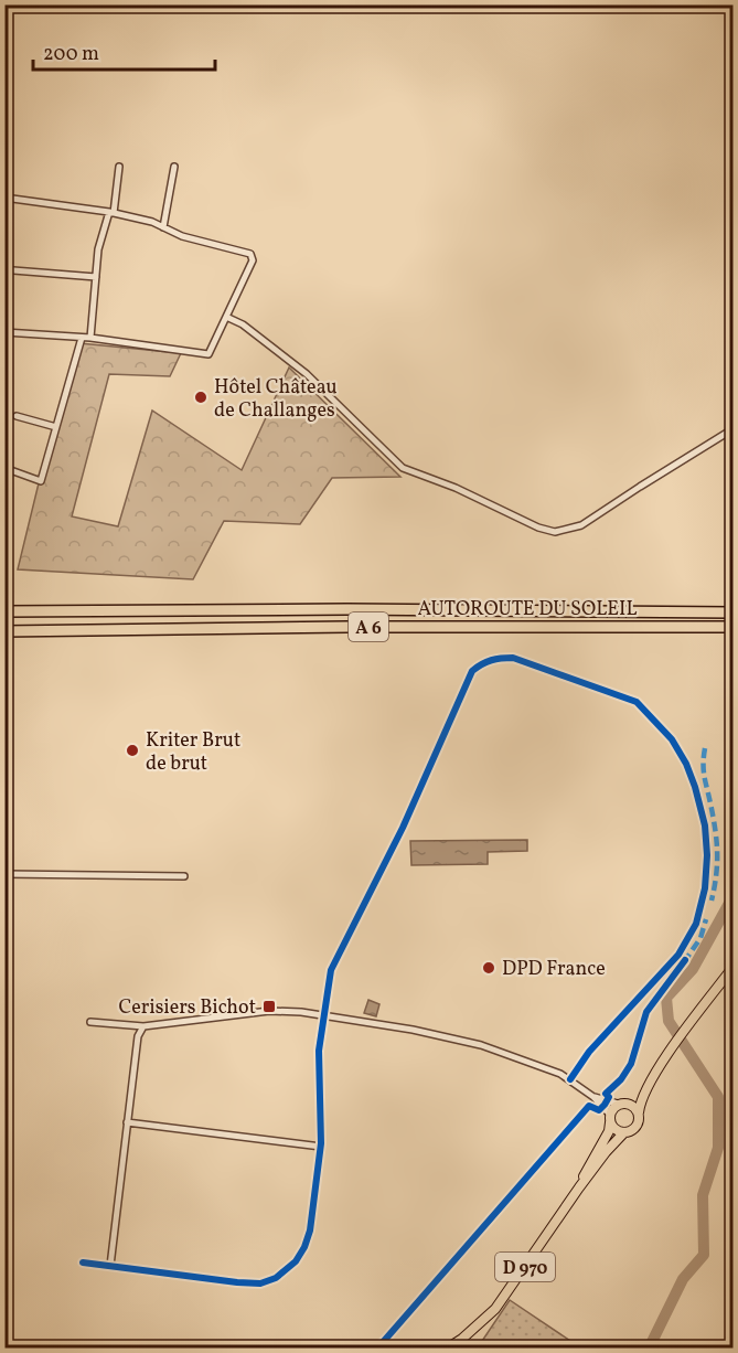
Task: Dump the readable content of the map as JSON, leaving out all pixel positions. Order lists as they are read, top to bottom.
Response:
{
  "streets": {
    "highway": ["AUTOROUTE DU SOLEIL", "A 6"],
    "main road": ["D 970"]
  },
  "places": {
    "other": ["Hôtel Château de Challanges", "Kriter Brut de brut", "DPD France"],
    "transit": ["Cerisiers Bichot"]
  },
  "scale_bar": "200 m"
}
